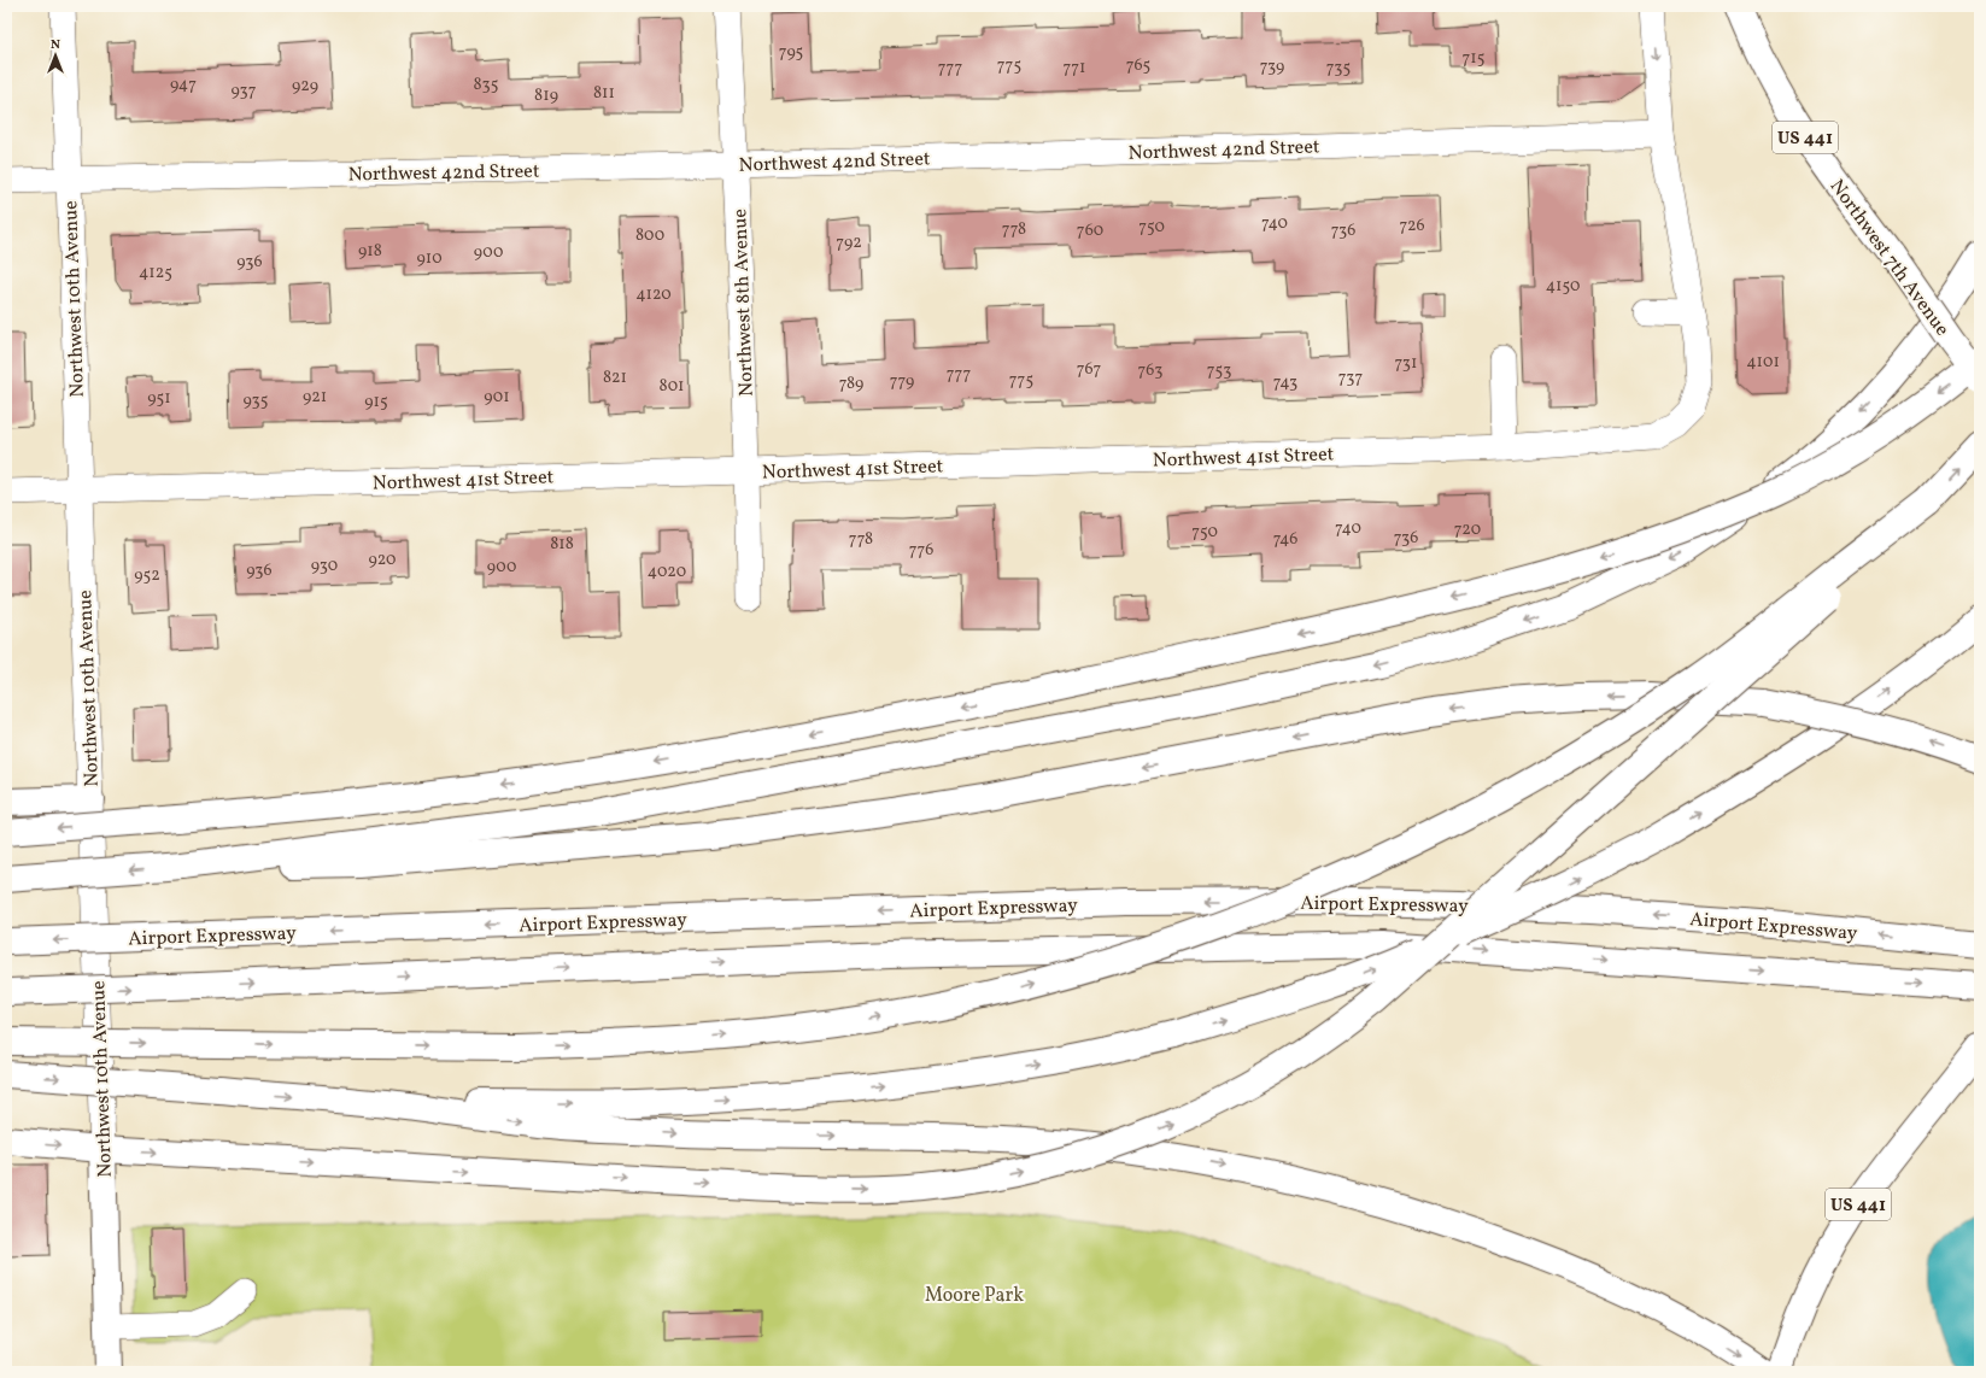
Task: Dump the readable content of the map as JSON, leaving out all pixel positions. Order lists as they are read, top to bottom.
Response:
{
  "streets": {
    "main road": [
      "US 441",
      "Northwest 7th Avenue",
      "Northwest 10th Avenue",
      "Airport Expressway"
    ],
    "street": ["Northwest 42nd Street", "Northwest 8th Avenue", "Northwest 41st Street"]
  },
  "crossings": [
    ["Northwest 42nd Street", "Northwest 10th Avenue"],
    ["Northwest 42nd Street", "Northwest 8th Avenue"],
    ["Northwest 10th Avenue", "Northwest 41st Street"],
    ["Northwest 8th Avenue", "Northwest 41st Street"]
  ],
  "parks": ["Moore Park"],
  "house_numbers": [
    "795",
    "715",
    "775",
    "765",
    "739",
    "777",
    "771",
    "735",
    "947",
    "835",
    "929",
    "937",
    "811",
    "819",
    "740",
    "726",
    "750",
    "778",
    "760",
    "736",
    "800",
    "792",
    "918",
    "900",
    "910",
    "936",
    "4125",
    "4150",
    "4120",
    "4101",
    "731",
    "767",
    "763",
    "753",
    "777",
    "821",
    "737",
    "775",
    "779",
    "743",
    "789",
    "801",
    "921",
    "901",
    "951",
    "935",
    "915",
    "740",
    "720",
    "750",
    "736",
    "778",
    "746",
    "818",
    "776",
    "920",
    "930",
    "900",
    "936",
    "4020",
    "952"
  ],
  "north": "top"
}
